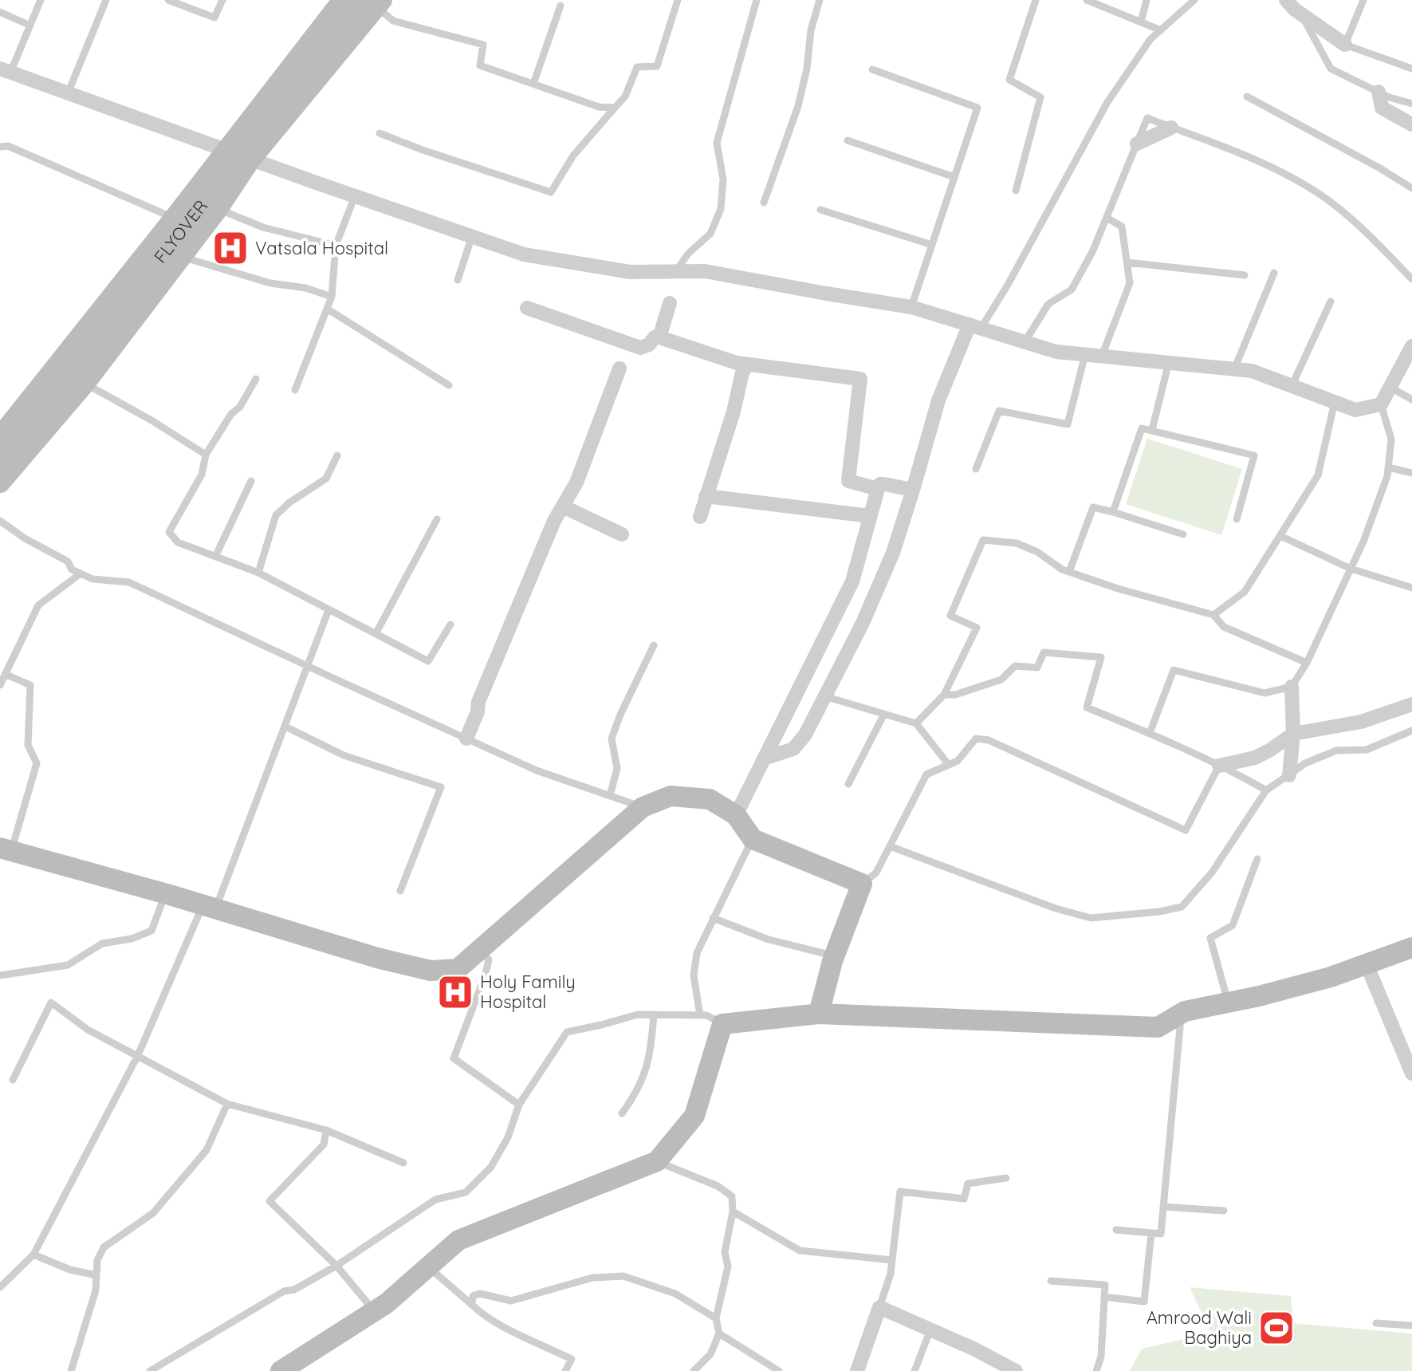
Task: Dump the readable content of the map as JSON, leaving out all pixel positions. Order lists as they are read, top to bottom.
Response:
{
  "streets": {
    "street": ["FLYOVER"]
  },
  "places": {
    "hospital": ["Vatsala Hospital", "Holy Family Hospital"],
    "sports": ["Amrood Wali Baghiya"]
  }
}
